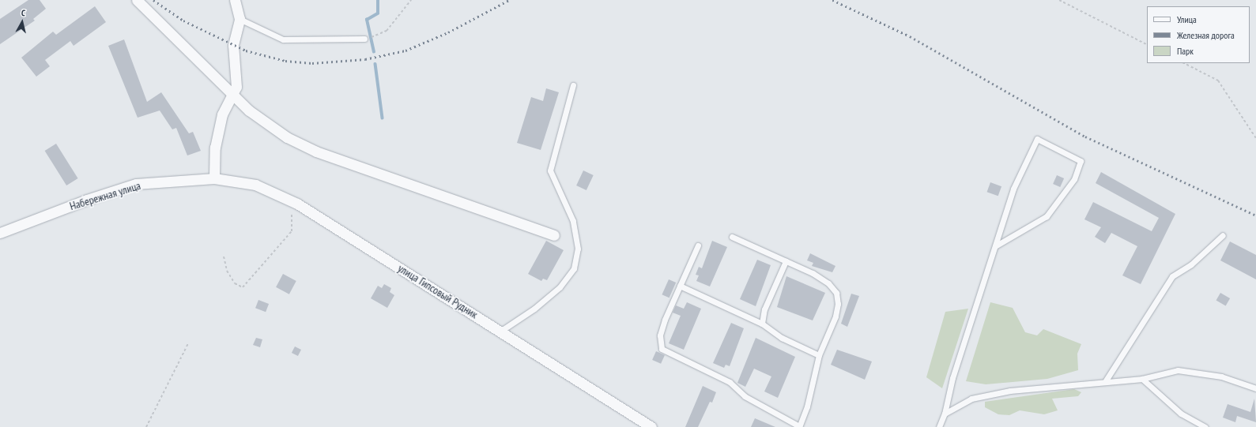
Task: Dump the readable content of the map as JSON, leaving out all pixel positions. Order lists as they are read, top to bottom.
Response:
{
  "streets": {
    "street": ["Набережная улица", "улица Гипсовый Рудник"]
  },
  "crossings": [
    ["Набережная улица", "улица Гипсовый Рудник"]
  ],
  "legend": ["Улица", "Железная дорога", "Парк"],
  "north": "top"
}
